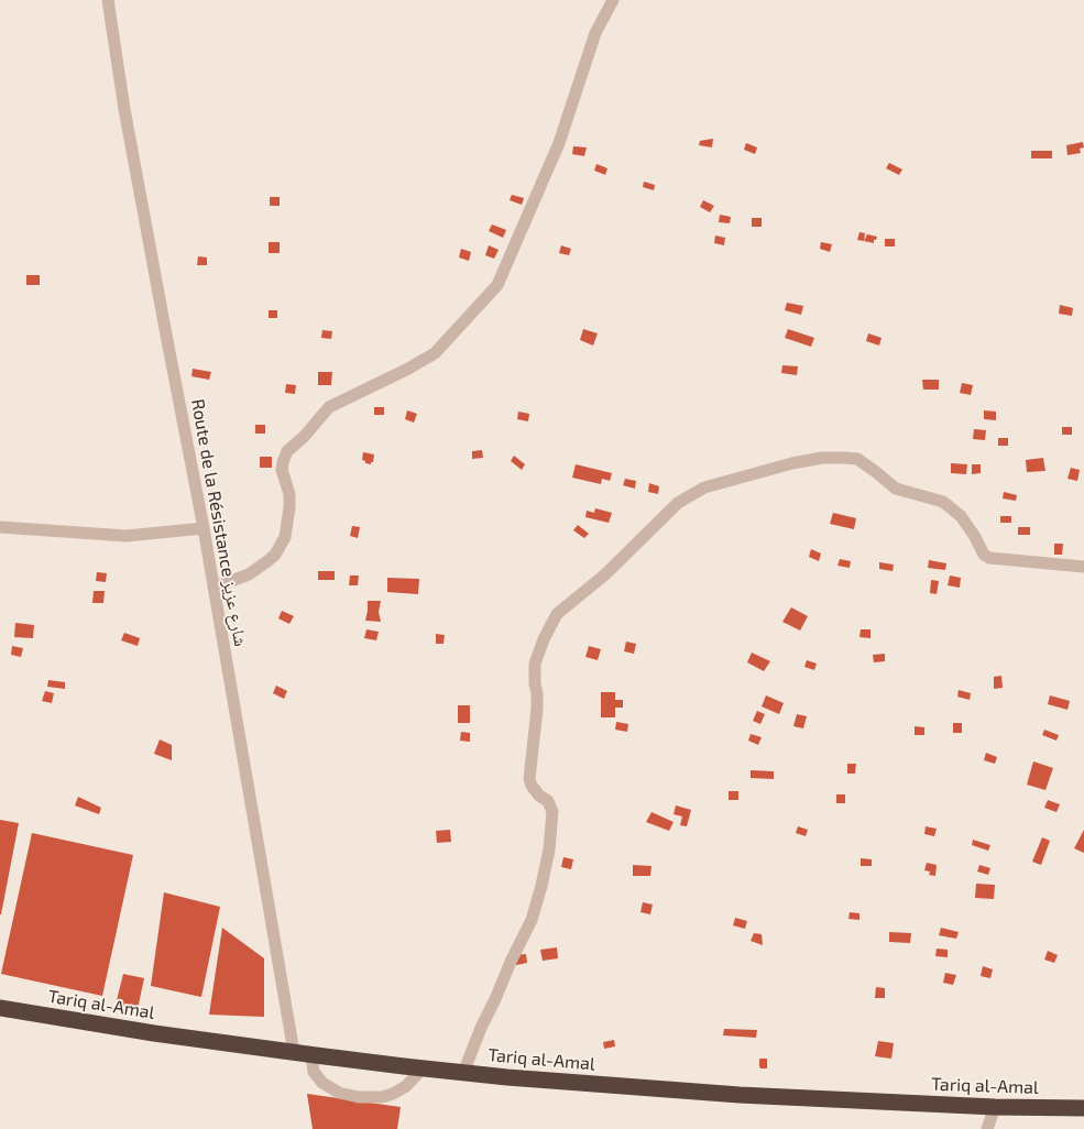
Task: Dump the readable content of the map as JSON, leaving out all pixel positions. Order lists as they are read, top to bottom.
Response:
{
  "streets": {
    "highway": ["Tariq al-Amal"],
    "street": ["Route de la Résistance شارع عزيز"]
  },
  "crossings": [
    ["Route de la Résistance شارع عزيز", "Tariq al-Amal"]
  ]
}
